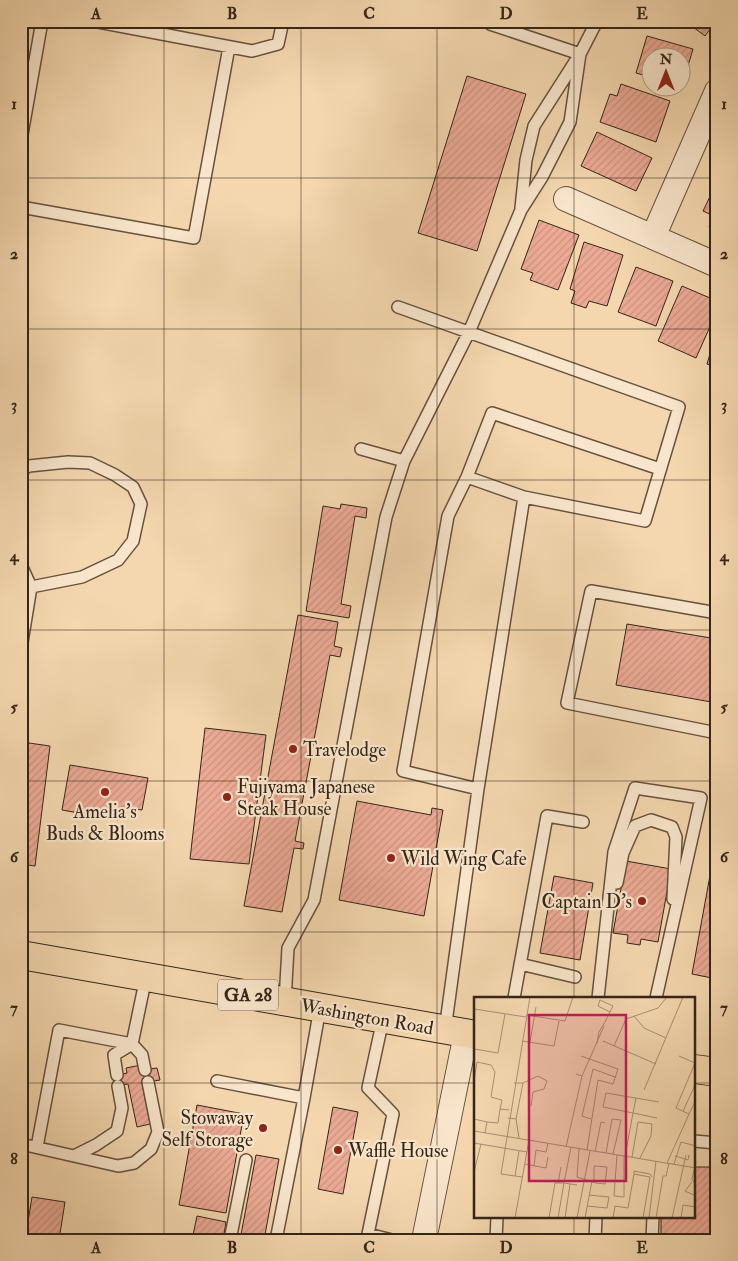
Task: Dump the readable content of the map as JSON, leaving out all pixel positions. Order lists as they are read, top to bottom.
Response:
{
  "streets": {
    "main road": ["GA 28", "Washington Road"]
  },
  "places": [
    "Travelodge",
    "Amelia's Buds & Blooms",
    "Fujiyama Japanese Steak House",
    "Wild Wing Cafe",
    "Captain D's",
    "Stowaway Self Storage",
    "Waffle House"
  ],
  "north": "top",
  "grid": {
    "columns": [
      "A",
      "B",
      "C",
      "D",
      "E"
    ],
    "rows": [
      "1",
      "2",
      "3",
      "4",
      "5",
      "6",
      "7",
      "8"
    ]
  }
}
